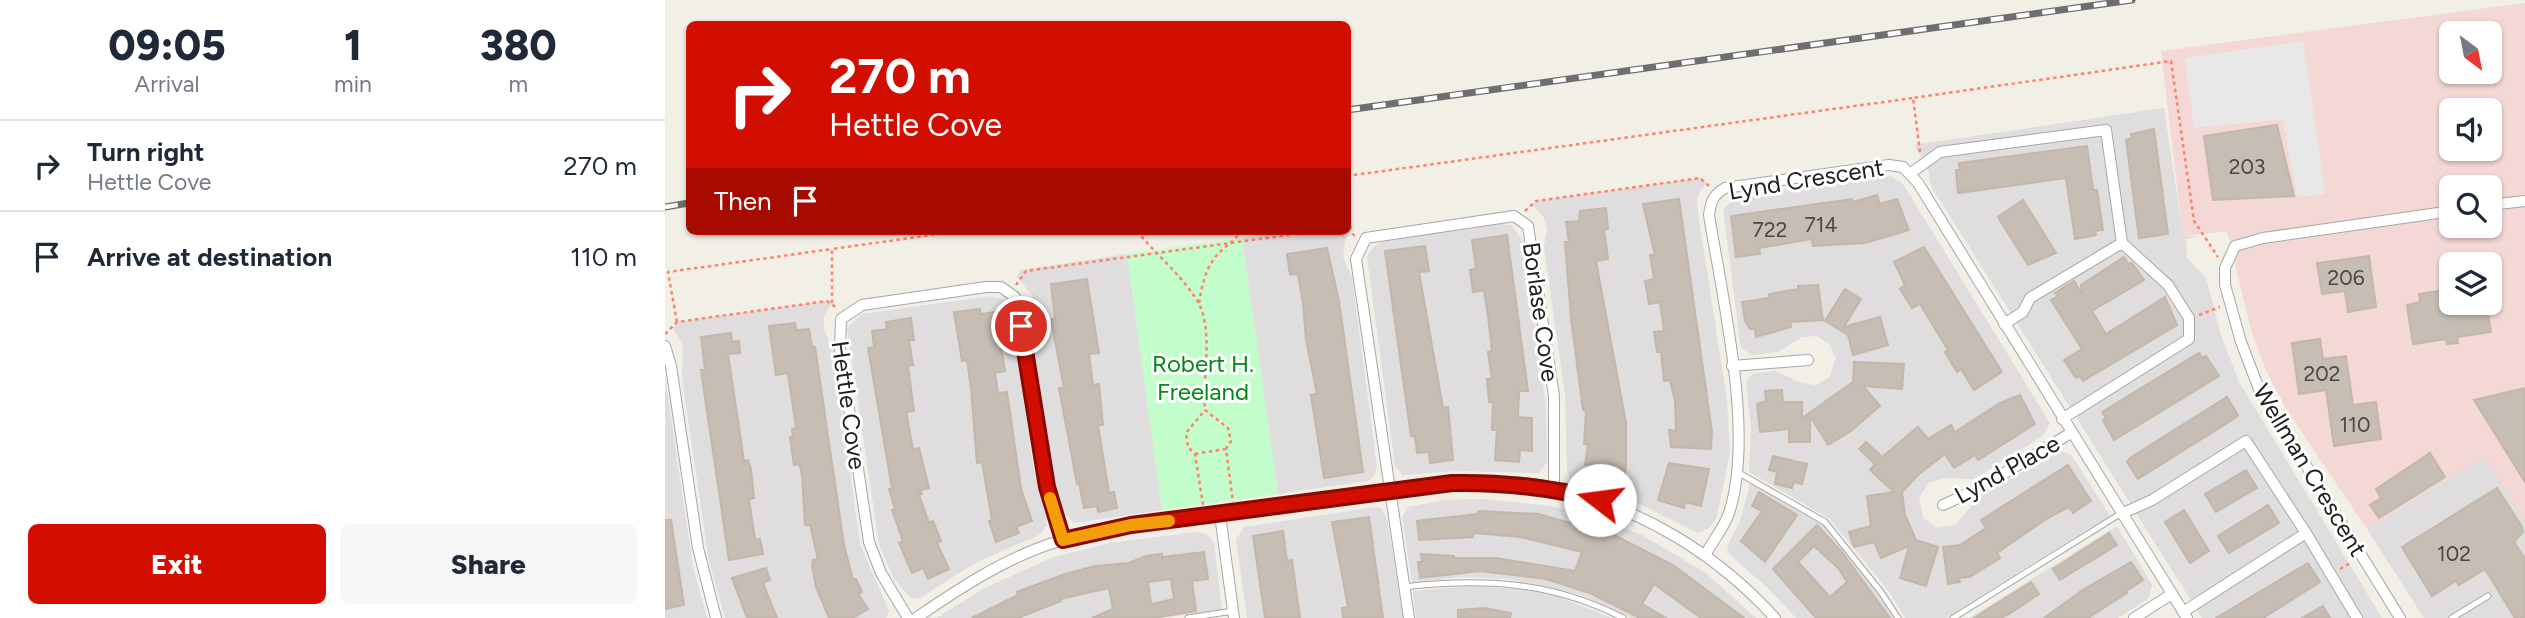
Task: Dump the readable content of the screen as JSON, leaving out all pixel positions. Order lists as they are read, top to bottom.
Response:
{
  "streets": {
    "street": [
      "Lynd Crescent",
      "Borlase Cove",
      "Hettle Cove",
      "Lynd Place",
      "Wellman Crescent"
    ]
  },
  "crossings": [
    ["Lynd Crescent", "Lynd Place"]
  ],
  "parks": ["Robert H. Freeland"],
  "house_numbers": [
    "203",
    "714",
    "722",
    "206",
    "202",
    "110",
    "102"
  ],
  "north": "bottom right",
  "page": {
    "eta": [
      "09:05",
      "Arrival",
      "1",
      "min",
      "380",
      "m"
    ],
    "turn": ["270 m", "Hettle Cove"],
    "list": [
      {
        "name": "Turn right",
        "note": "Hettle Cove",
        "value": "270 m"
      },
      {
        "name": "Arrive at destination",
        "value": "110 m"
      }
    ],
    "then": "Then",
    "buttons": ["Exit", "Share"]
  }
}
